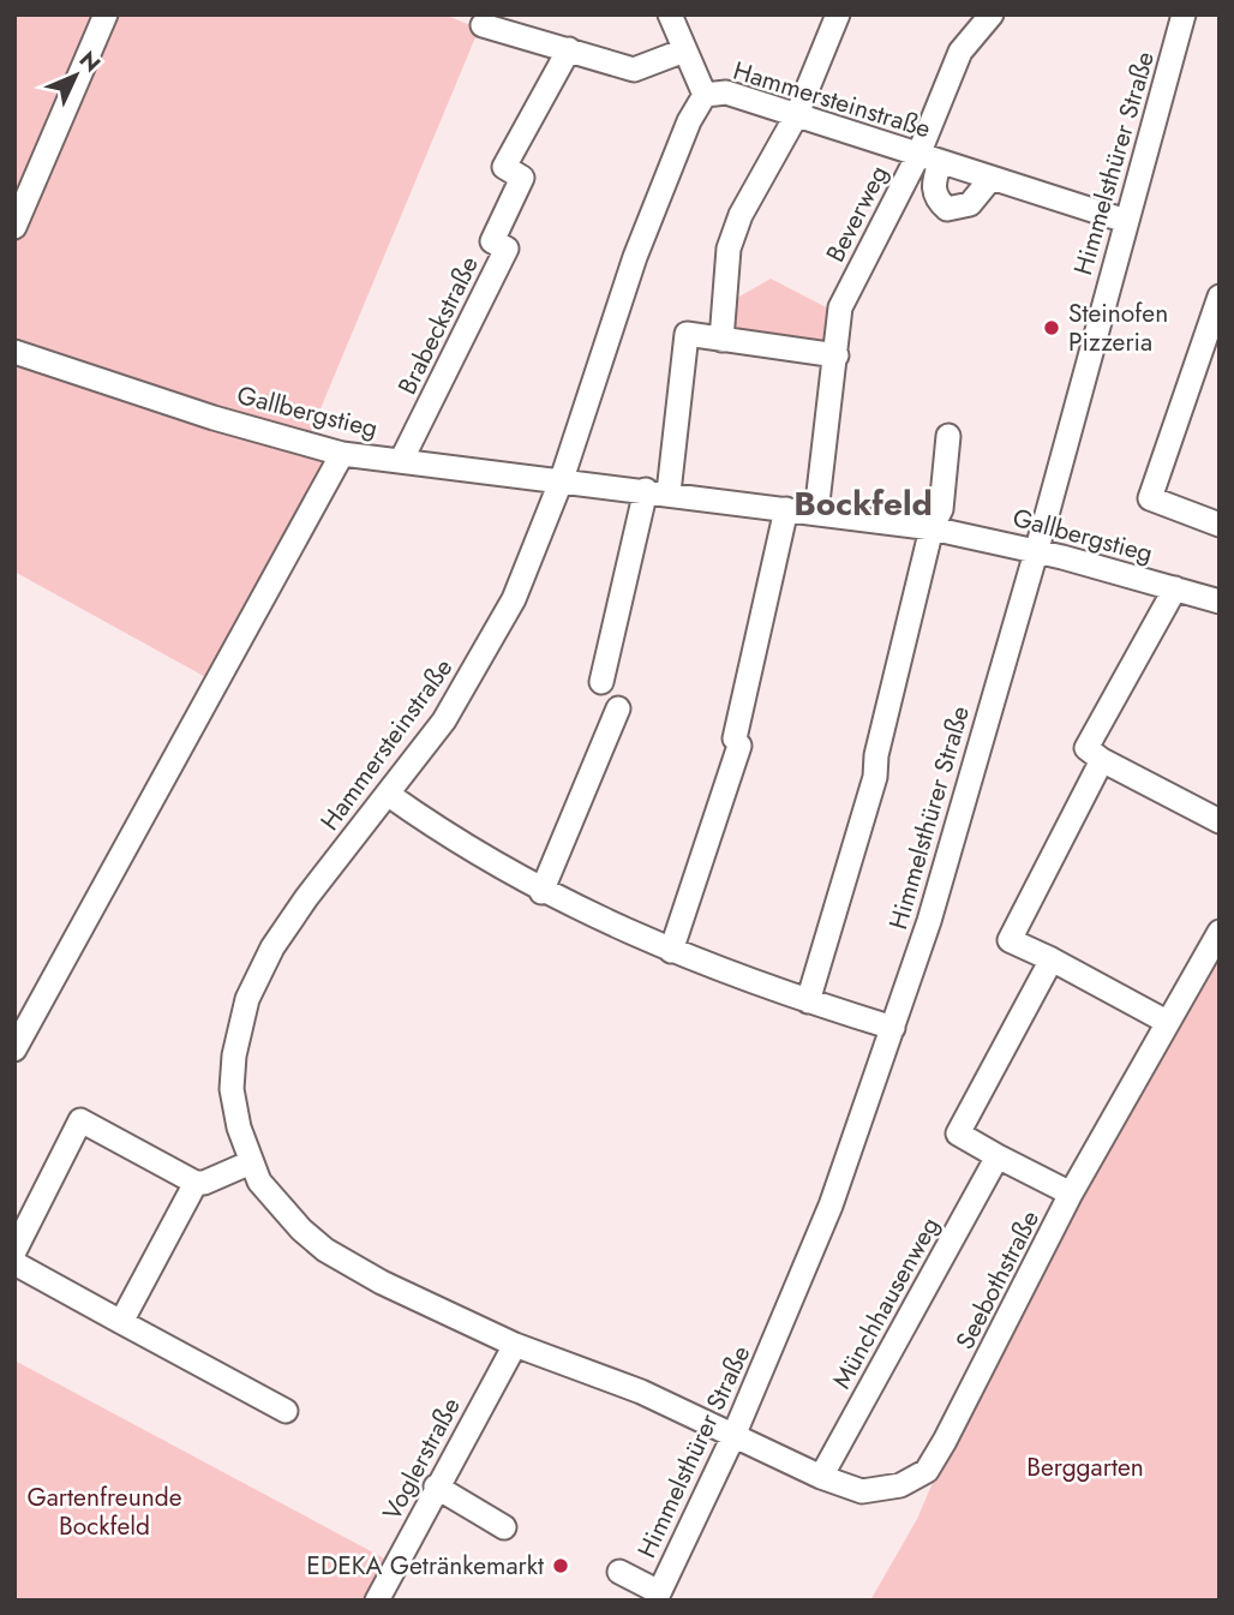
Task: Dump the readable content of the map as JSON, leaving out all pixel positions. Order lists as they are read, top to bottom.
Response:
{
  "streets": {
    "street": [
      "Hammersteinstraße",
      "Himmelsthürer Straße",
      "Beverweg",
      "Brabeckstraße",
      "Gallbergstieg",
      "Seebothstraße",
      "Münchhausenweg",
      "Voglerstraße"
    ]
  },
  "crossings": [
    ["Hammersteinstraße", "Himmelsthürer Straße"],
    ["Hammersteinstraße", "Beverweg"],
    ["Hammersteinstraße", "Gallbergstieg"],
    ["Hammersteinstraße", "Seebothstraße"],
    ["Hammersteinstraße", "Voglerstraße"],
    ["Himmelsthürer Straße", "Gallbergstieg"],
    ["Himmelsthürer Straße", "Seebothstraße"],
    ["Beverweg", "Gallbergstieg"],
    ["Brabeckstraße", "Gallbergstieg"],
    ["Seebothstraße", "Münchhausenweg"]
  ],
  "districts": ["Bockfeld"],
  "parks": ["Berggarten", "Gartenfreunde Bockfeld"],
  "places": ["Steinofen Pizzeria", "EDEKA Getränkemarkt"],
  "north": "top right"
}
